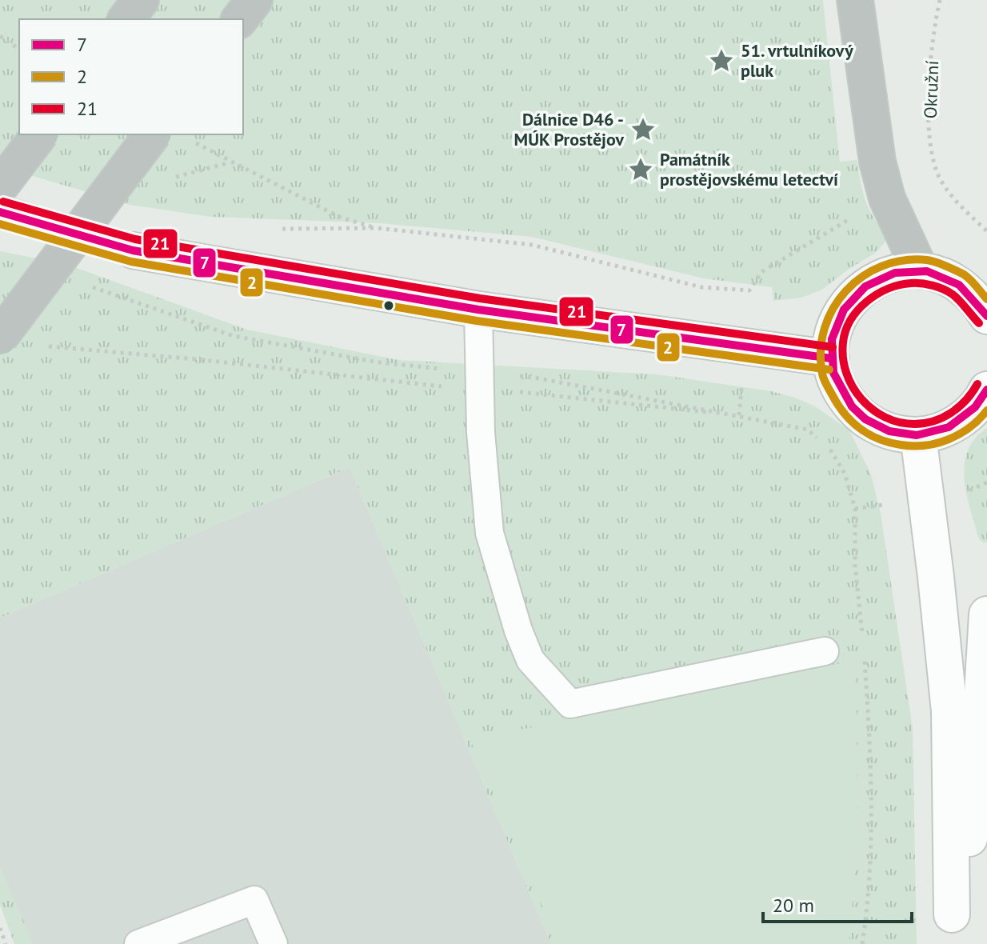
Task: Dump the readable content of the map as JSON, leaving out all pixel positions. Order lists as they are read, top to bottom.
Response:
{
  "streets": {
    "path": ["Okružní"]
  },
  "places": {
    "place": ["51. vrtulníkový pluk", "Dálnice D46 - MÚK Prostějov", "Památník prostějovskému letectví"]
  },
  "lines": ["transit line 21", "transit line 7", "transit line 2"],
  "legend": ["7", "2", "21"],
  "scale_bar": "20 m"
}
